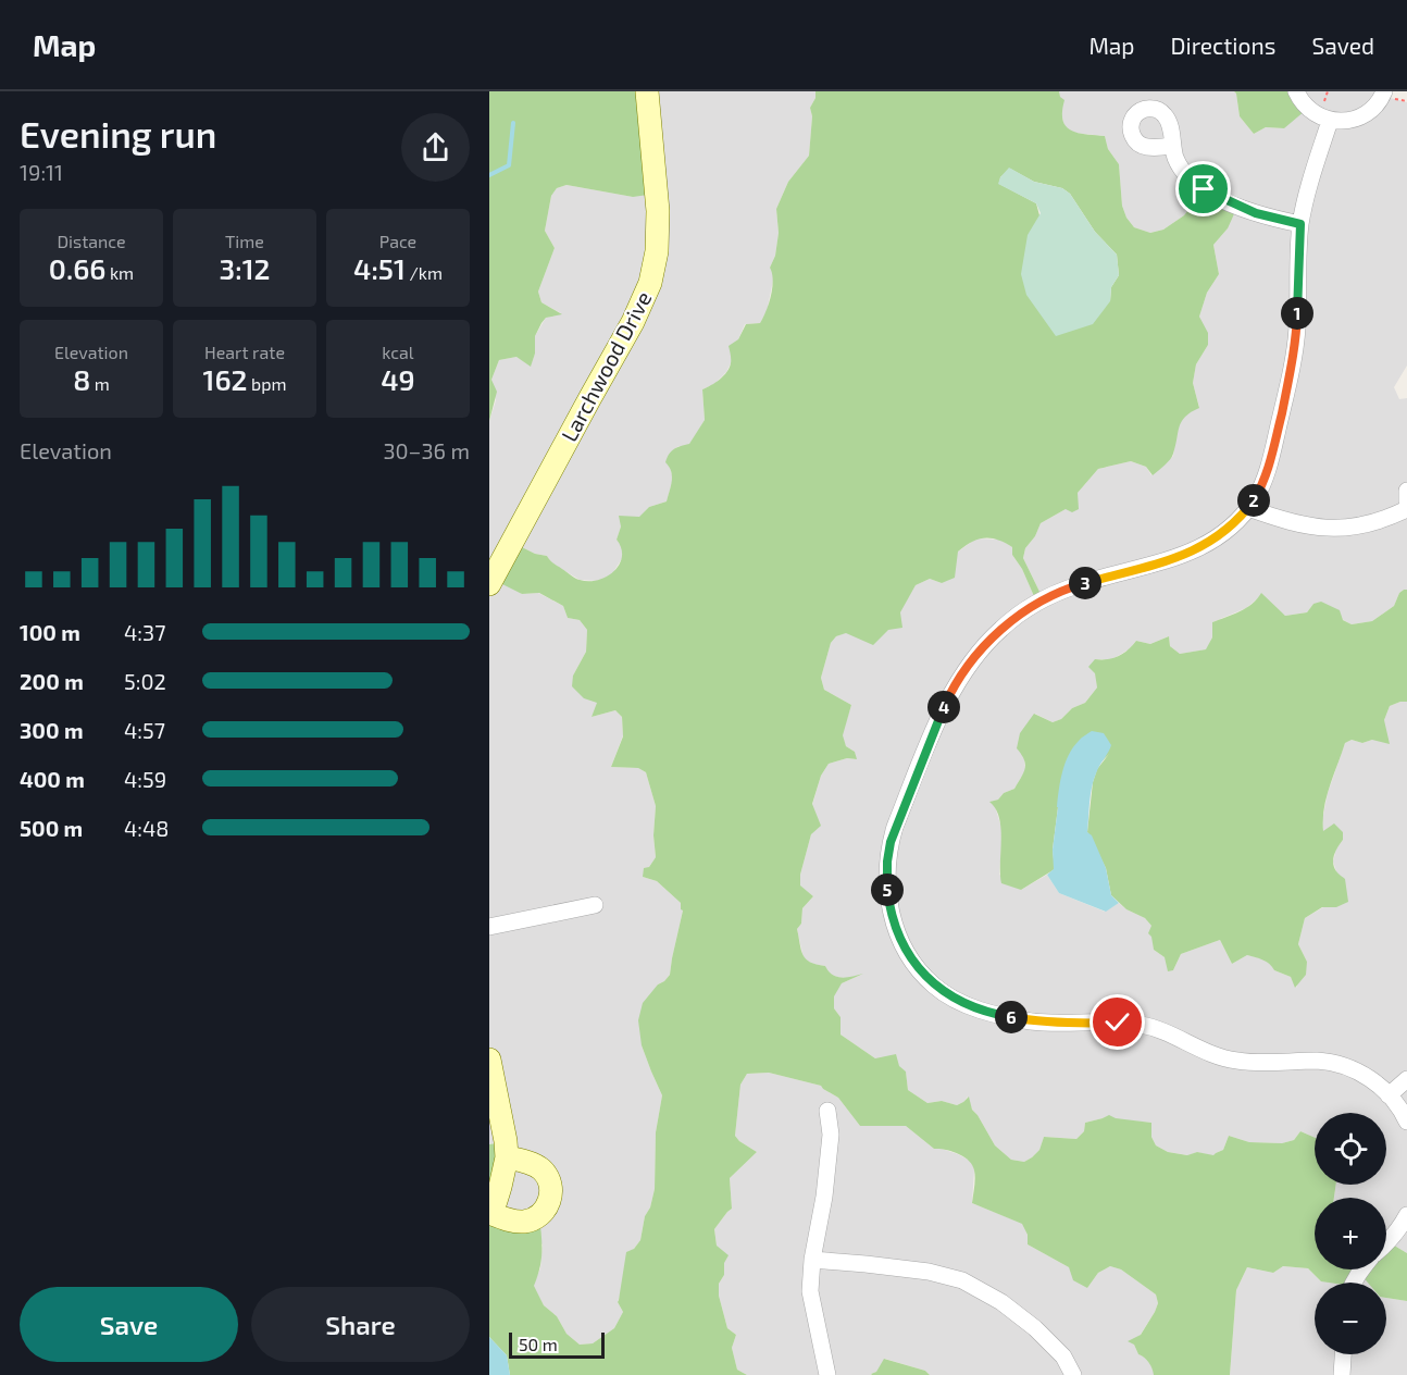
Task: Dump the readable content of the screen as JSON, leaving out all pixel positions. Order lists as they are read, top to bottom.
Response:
{
  "streets": {
    "street": ["Larchwood Drive"]
  },
  "scale_bar": "50 m",
  "page": {
    "header": "Map",
    "nav": ["Map", "Directions", "Saved"],
    "heading": ["Evening run", "19:11"],
    "stats": [
      ["Distance", "0.66 km"],
      ["Time", "3:12"],
      ["Pace", "4:51 /km"],
      ["Elevation", "8 m"],
      ["Heart rate", "162 bpm"],
      ["kcal", "49"]
    ],
    "pins": [
      "1",
      "2",
      "3",
      "4",
      "5",
      "6"
    ],
    "chart": ["Elevation", "30–36 m"],
    "list": [
      {
        "name": "100 m",
        "note": "4:37"
      },
      {
        "name": "200 m",
        "note": "5:02"
      },
      {
        "name": "300 m",
        "note": "4:57"
      },
      {
        "name": "400 m",
        "note": "4:59"
      },
      {
        "name": "500 m",
        "note": "4:48"
      }
    ],
    "map_buttons": ["+", "−"],
    "buttons": ["Save", "Share"],
    "scale": "50 m"
  }
}
